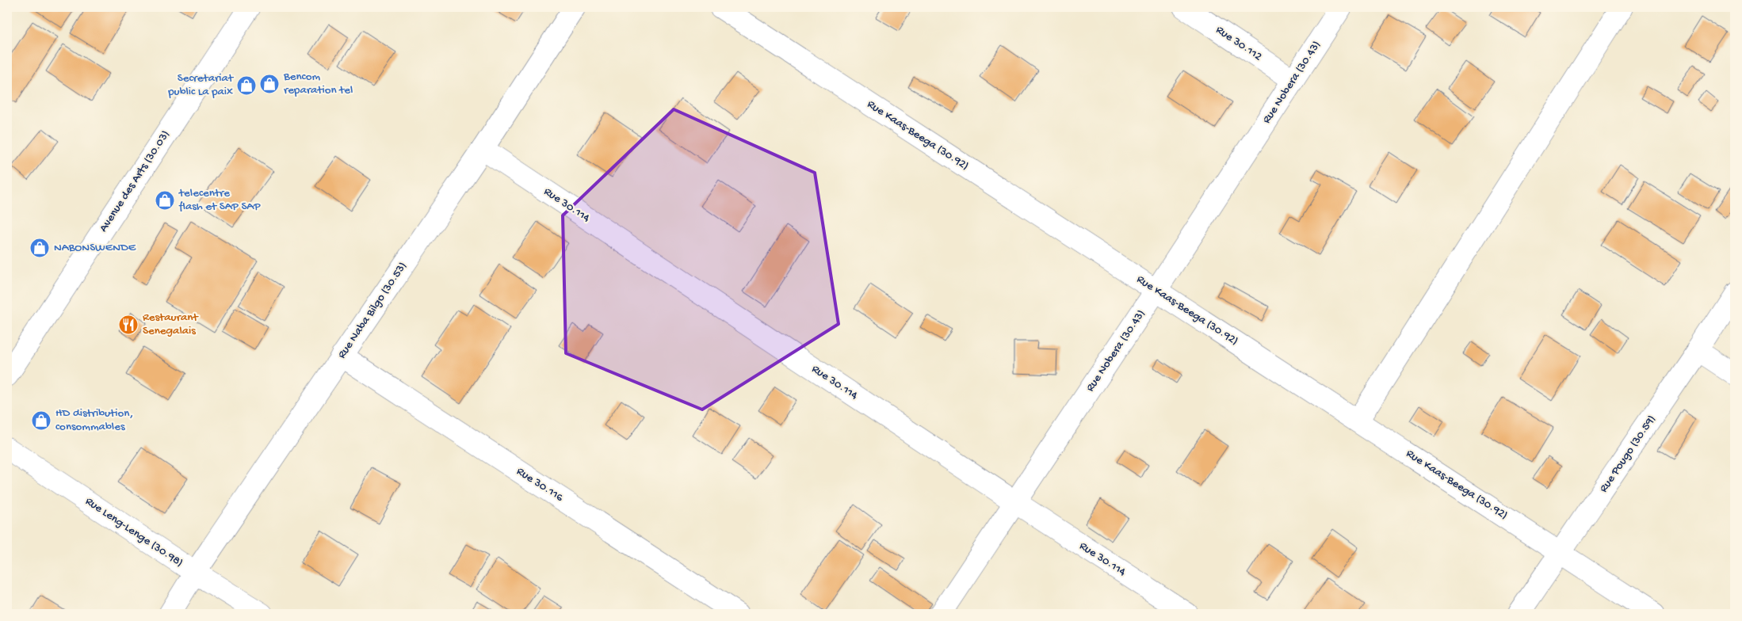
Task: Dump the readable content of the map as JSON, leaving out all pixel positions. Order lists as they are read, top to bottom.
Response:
{
  "streets": {
    "street": [
      "Rue 30.112",
      "Rue Nobera (30.43)",
      "Rue Kaas-Beega (30.92)",
      "Avenue des Arts (30.03)",
      "Rue 30.114",
      "Rue Naba Bilgo (30.53)",
      "Rue Pougo (30.59)",
      "Rue 30.116",
      "Rue Leng-Lenge (30.98)"
    ]
  },
  "crossings": [
    ["Rue 30.112", "Rue Nobera (30.43)"],
    ["Rue Nobera (30.43)", "Rue Kaas-Beega (30.92)"],
    ["Rue Nobera (30.43)", "Rue 30.114"],
    ["Rue Kaas-Beega (30.92)", "Rue Pougo (30.59)"],
    ["Rue 30.114", "Rue Naba Bilgo (30.53)"],
    ["Rue Naba Bilgo (30.53)", "Rue 30.116"],
    ["Rue Naba Bilgo (30.53)", "Rue Leng-Lenge (30.98)"]
  ],
  "places": {
    "shop": [
      "Bencom reparation tel",
      "Secretariat public La paix",
      "telecentre flash et SAP SAP",
      "NABONSWENDE",
      "HD distribution, consommables"
    ],
    "restaurant": ["Restaurant Senegalais"]
  }
}
